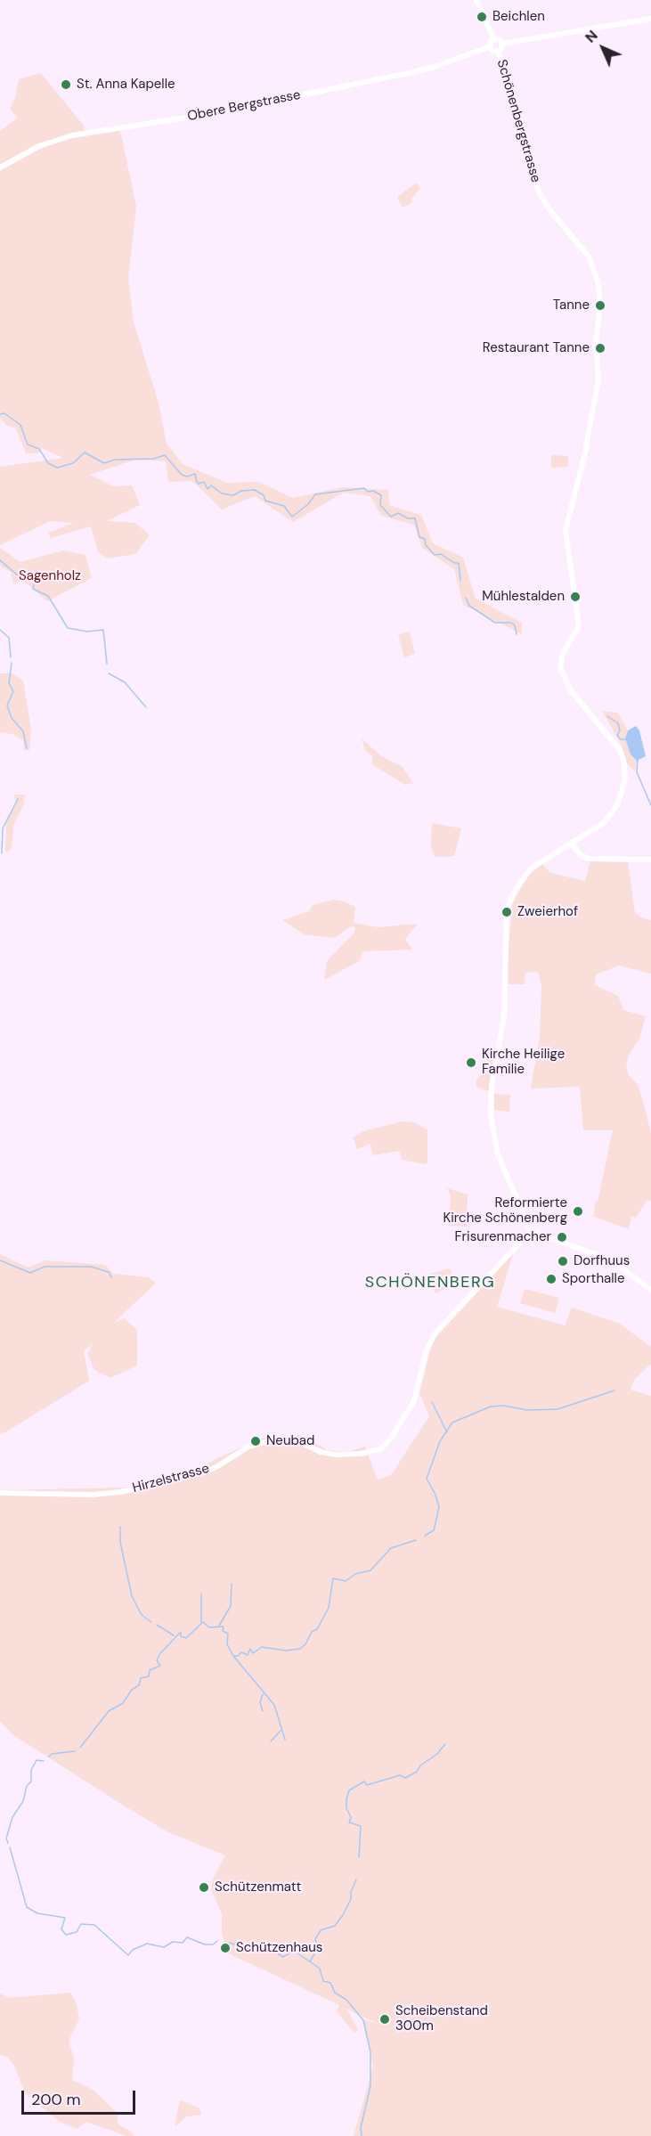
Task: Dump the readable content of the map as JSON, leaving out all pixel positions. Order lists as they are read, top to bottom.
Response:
{
  "streets": {
    "street": ["Obere Bergstrasse", "Schönenbergstrasse", "Hirzelstrasse"]
  },
  "crossings": [
    ["Obere Bergstrasse", "Schönenbergstrasse"],
    ["Schönenbergstrasse", "Hirzelstrasse"]
  ],
  "districts": ["SCHÖNENBERG"],
  "parks": ["Sagenholz"],
  "places": [
    "Beichlen",
    "St. Anna Kapelle",
    "Tanne",
    "Restaurant Tanne",
    "Mühlestalden",
    "Zweierhof",
    "Kirche Heilige Familie",
    "Reformierte Kirche Schönenberg",
    "Frisurenmacher",
    "Dorfhuus",
    "Sporthalle",
    "Neubad",
    "Schützenmatt",
    "Schützenhaus",
    "Scheibenstand 300m"
  ],
  "scale_bar": "200 m",
  "north": "top left"
}
